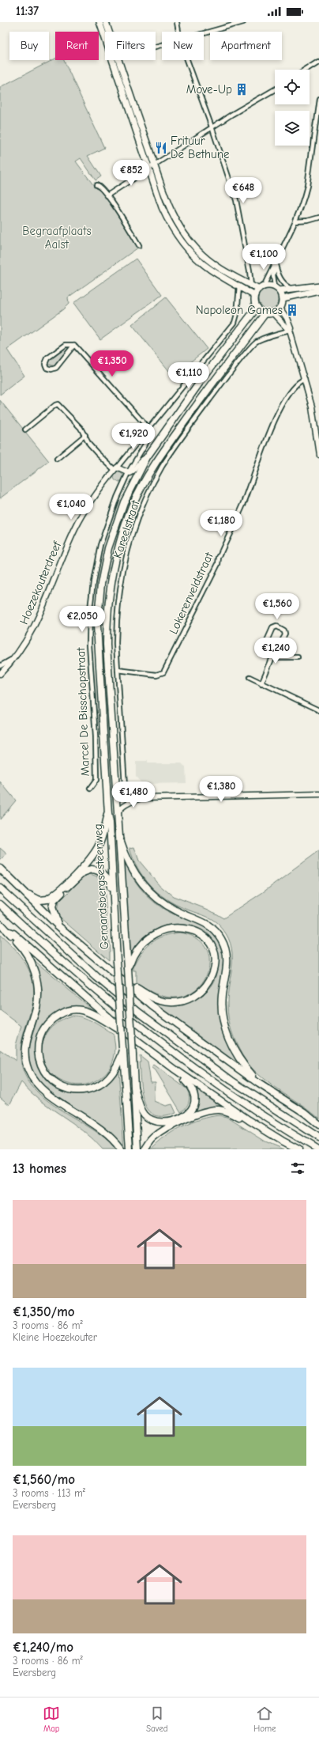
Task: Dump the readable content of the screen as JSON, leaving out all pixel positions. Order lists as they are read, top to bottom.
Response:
{
  "streets": {
    "highway": ["Geraardsbergsesteenweg"],
    "street": [
      "Kareelstraat",
      "Hoezekouterdreef",
      "Lokerenveldstraat",
      "Marcel De Bisschopstraat"
    ]
  },
  "crossings": [
    ["Kareelstraat", "Lokerenveldstraat"]
  ],
  "parks": ["Begraafplaats Aalst"],
  "places": {
    "building": ["Move-Up", "Napoleon Games"],
    "restaurant": ["Frituur De Bethune"]
  },
  "page": {
    "status": "11:37",
    "chip": [
      "Buy",
      "Rent",
      "Filters",
      "New",
      "Apartment"
    ],
    "price": [
      "€852",
      "€648",
      "€1,100",
      "€1,350",
      "€1,110",
      "€1,920",
      "€1,040",
      "€1,180",
      "€1,560",
      "€2,050",
      "€1,240",
      "€1,380",
      "€1,480"
    ],
    "heading": "13 homes",
    "list": [
      {
        "name": "€1,350/mo",
        "note": "3 rooms · 86 m² · Kleine Hoezekouter"
      },
      {
        "name": "€1,560/mo",
        "note": "3 rooms · 113 m² · Eversberg"
      },
      {
        "name": "€1,240/mo",
        "note": "3 rooms · 86 m² · Eversberg"
      }
    ],
    "tabs": ["Map", "Saved", "Home"]
  }
}
